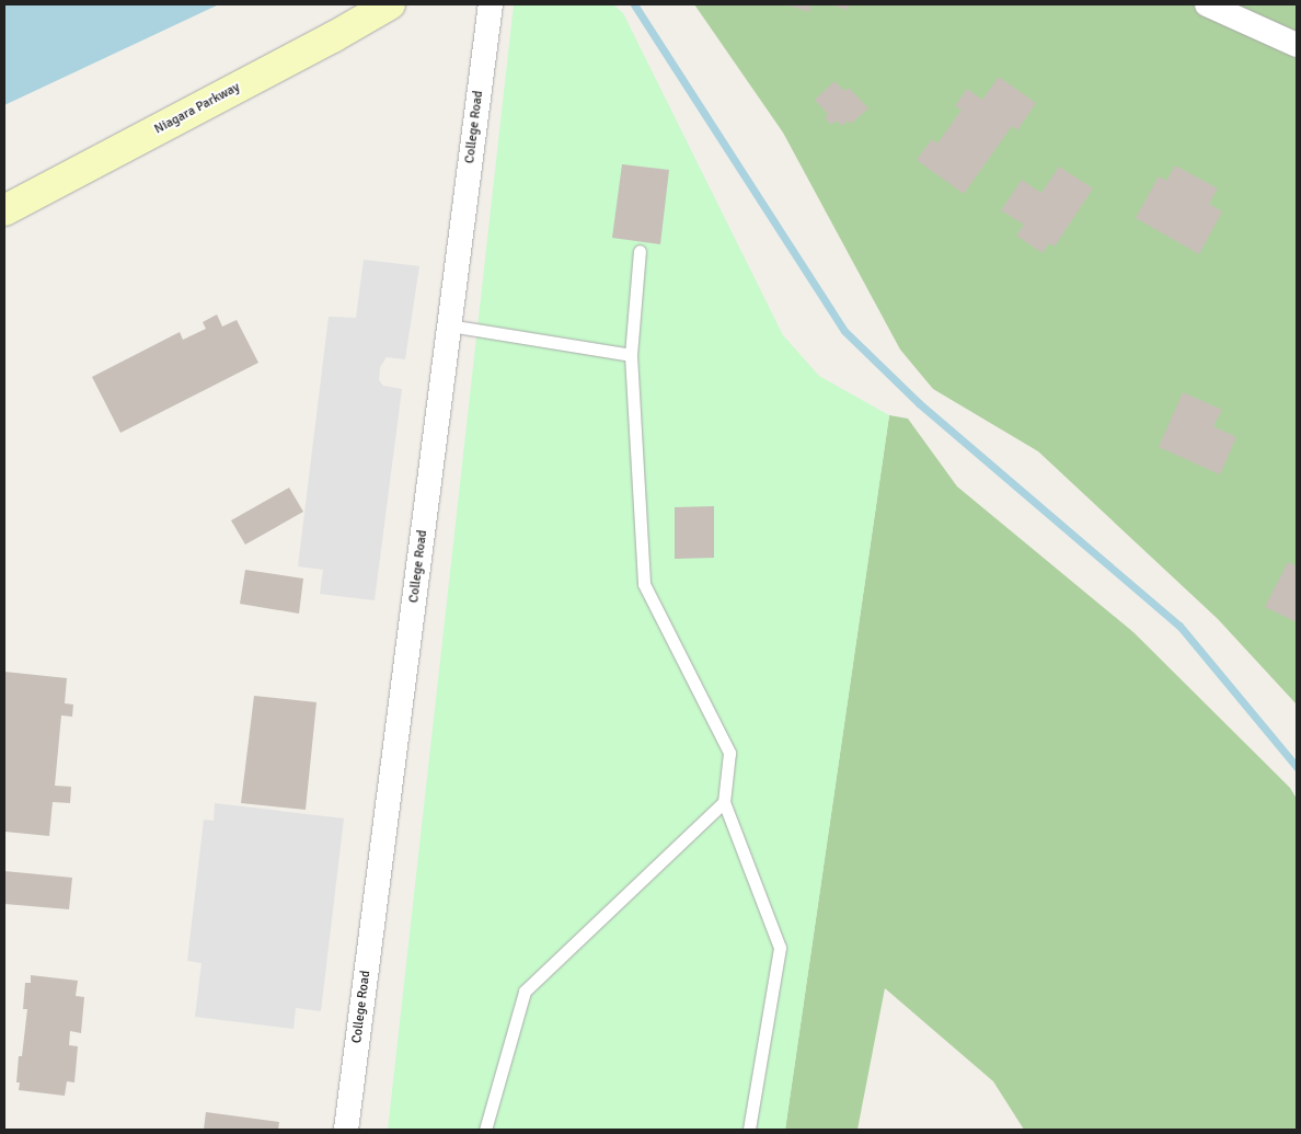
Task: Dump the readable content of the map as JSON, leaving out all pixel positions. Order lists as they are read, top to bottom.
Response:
{
  "streets": {
    "main road": ["Niagara Parkway"],
    "street": ["College Road"]
  }
}
